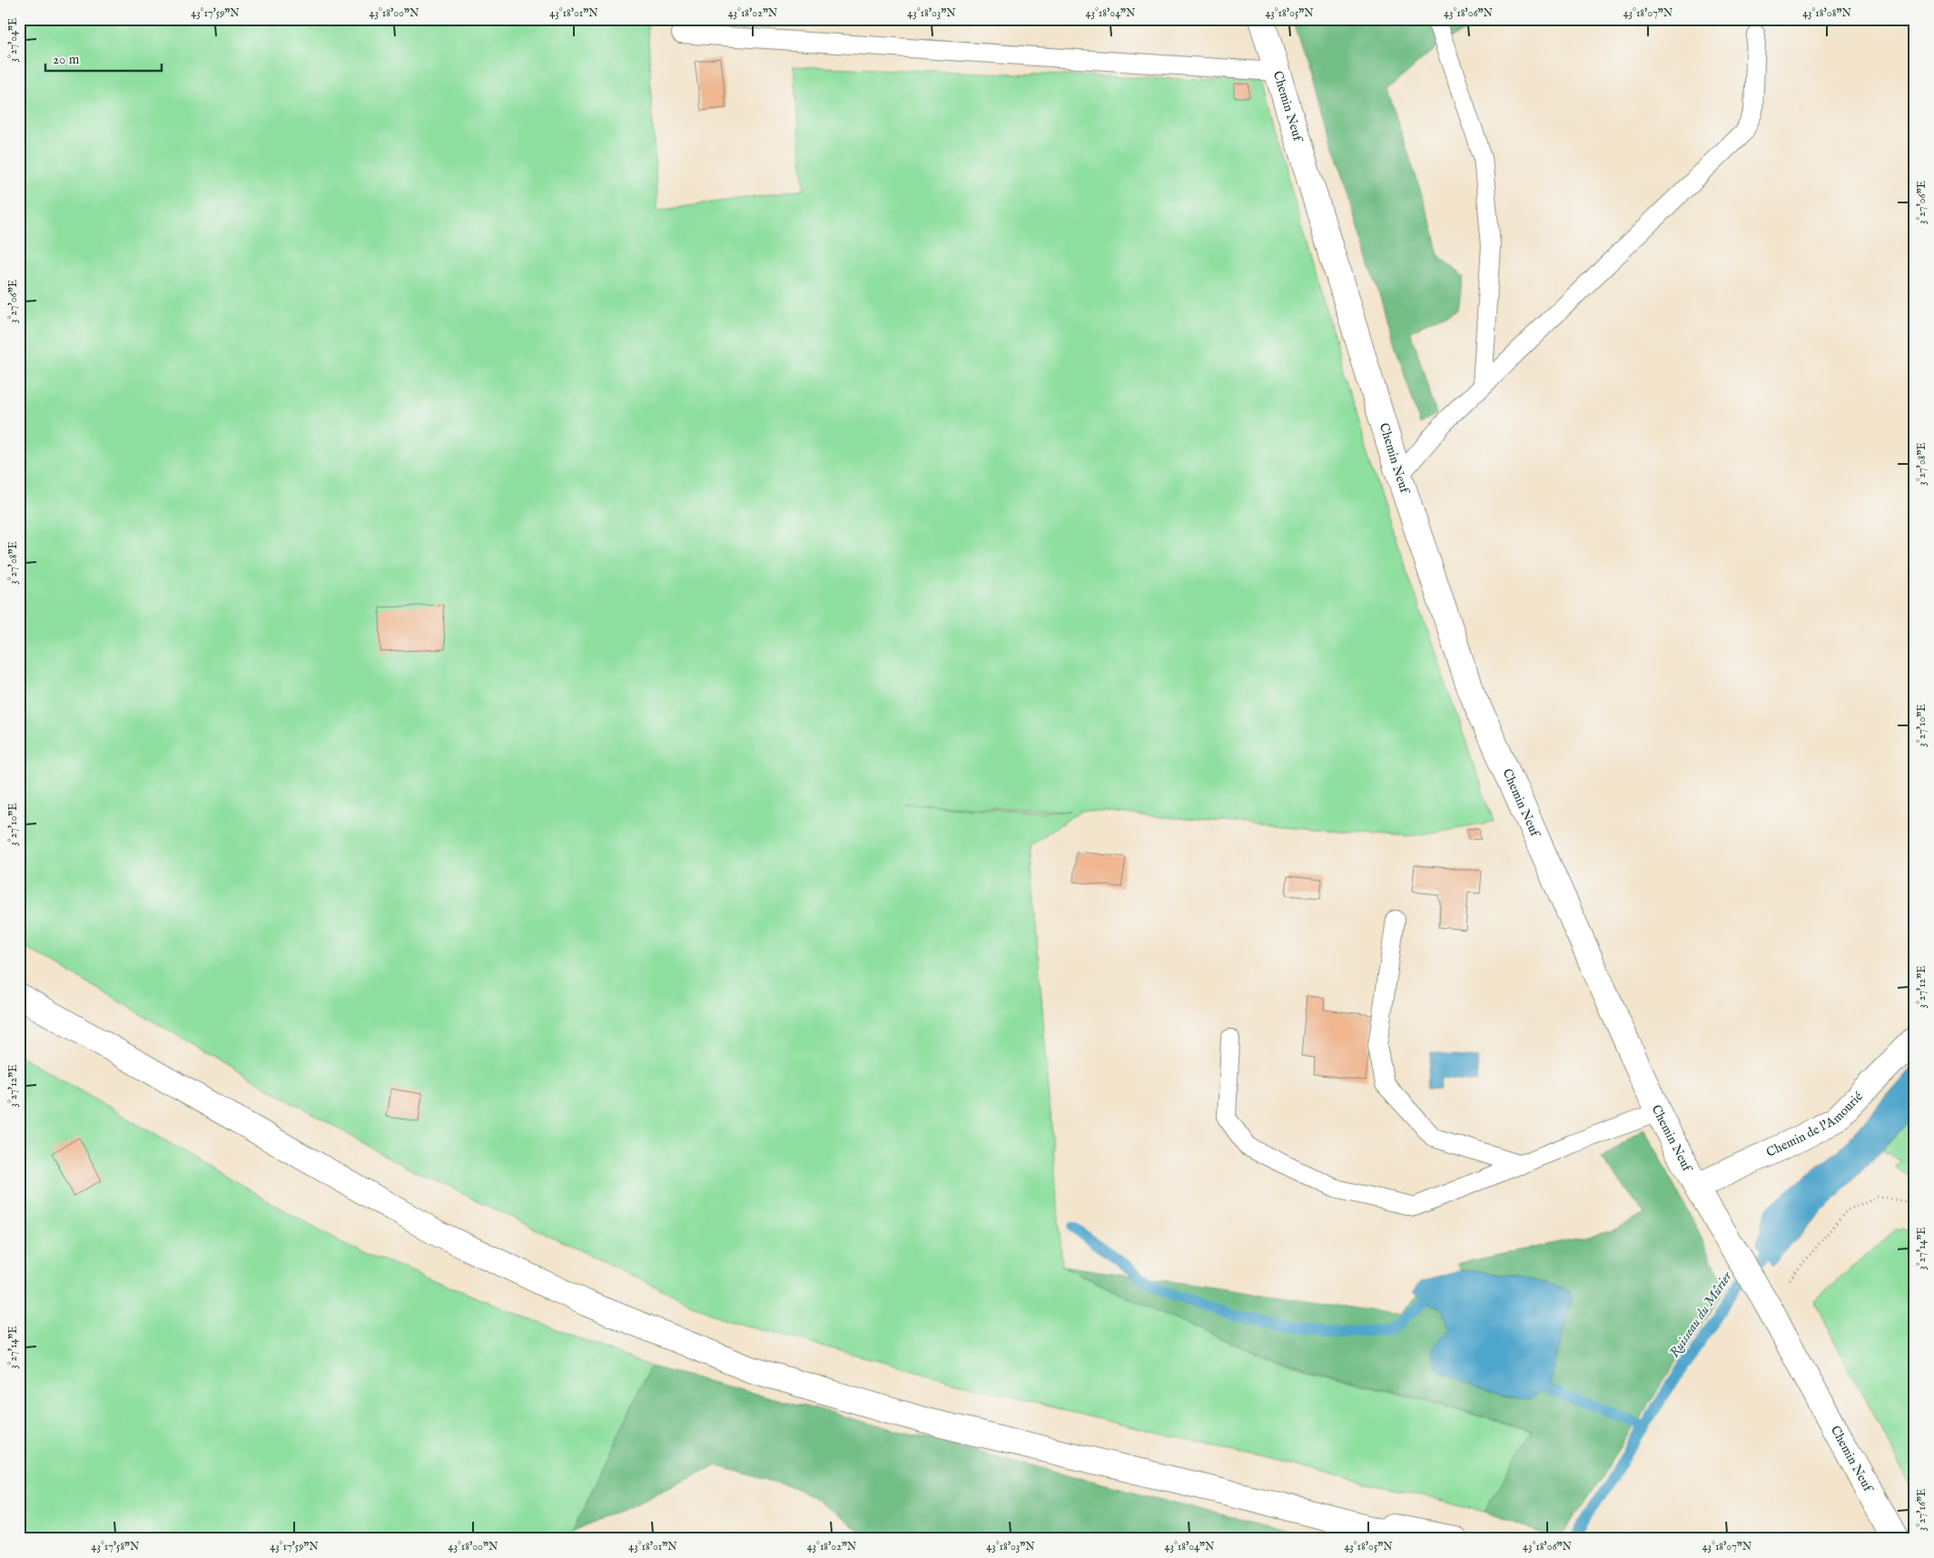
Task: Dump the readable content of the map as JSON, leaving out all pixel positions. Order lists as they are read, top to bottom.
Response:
{
  "streets": {
    "street": ["Chemin Neuf", "Chemin de l'Amourié"]
  },
  "crossings": [
    ["Chemin Neuf", "Chemin de l'Amourié"]
  ],
  "water": ["Ruisseau du Mûrier"],
  "scale_bar": "20 m",
  "coordinates": [
    "43°17'59\"N",
    "43°18'00\"N",
    "43°18'01\"N",
    "43°18'02\"N",
    "43°18'03\"N",
    "43°18'04\"N",
    "43°18'05\"N",
    "43°18'06\"N",
    "43°18'07\"N",
    "43°18'08\"N",
    "3°27'04\"E",
    "3°27'06\"E",
    "3°27'08\"E",
    "3°27'10\"E",
    "3°27'12\"E",
    "3°27'14\"E",
    "3°27'16\"E",
    "43°17'58\"N"
  ]
}
